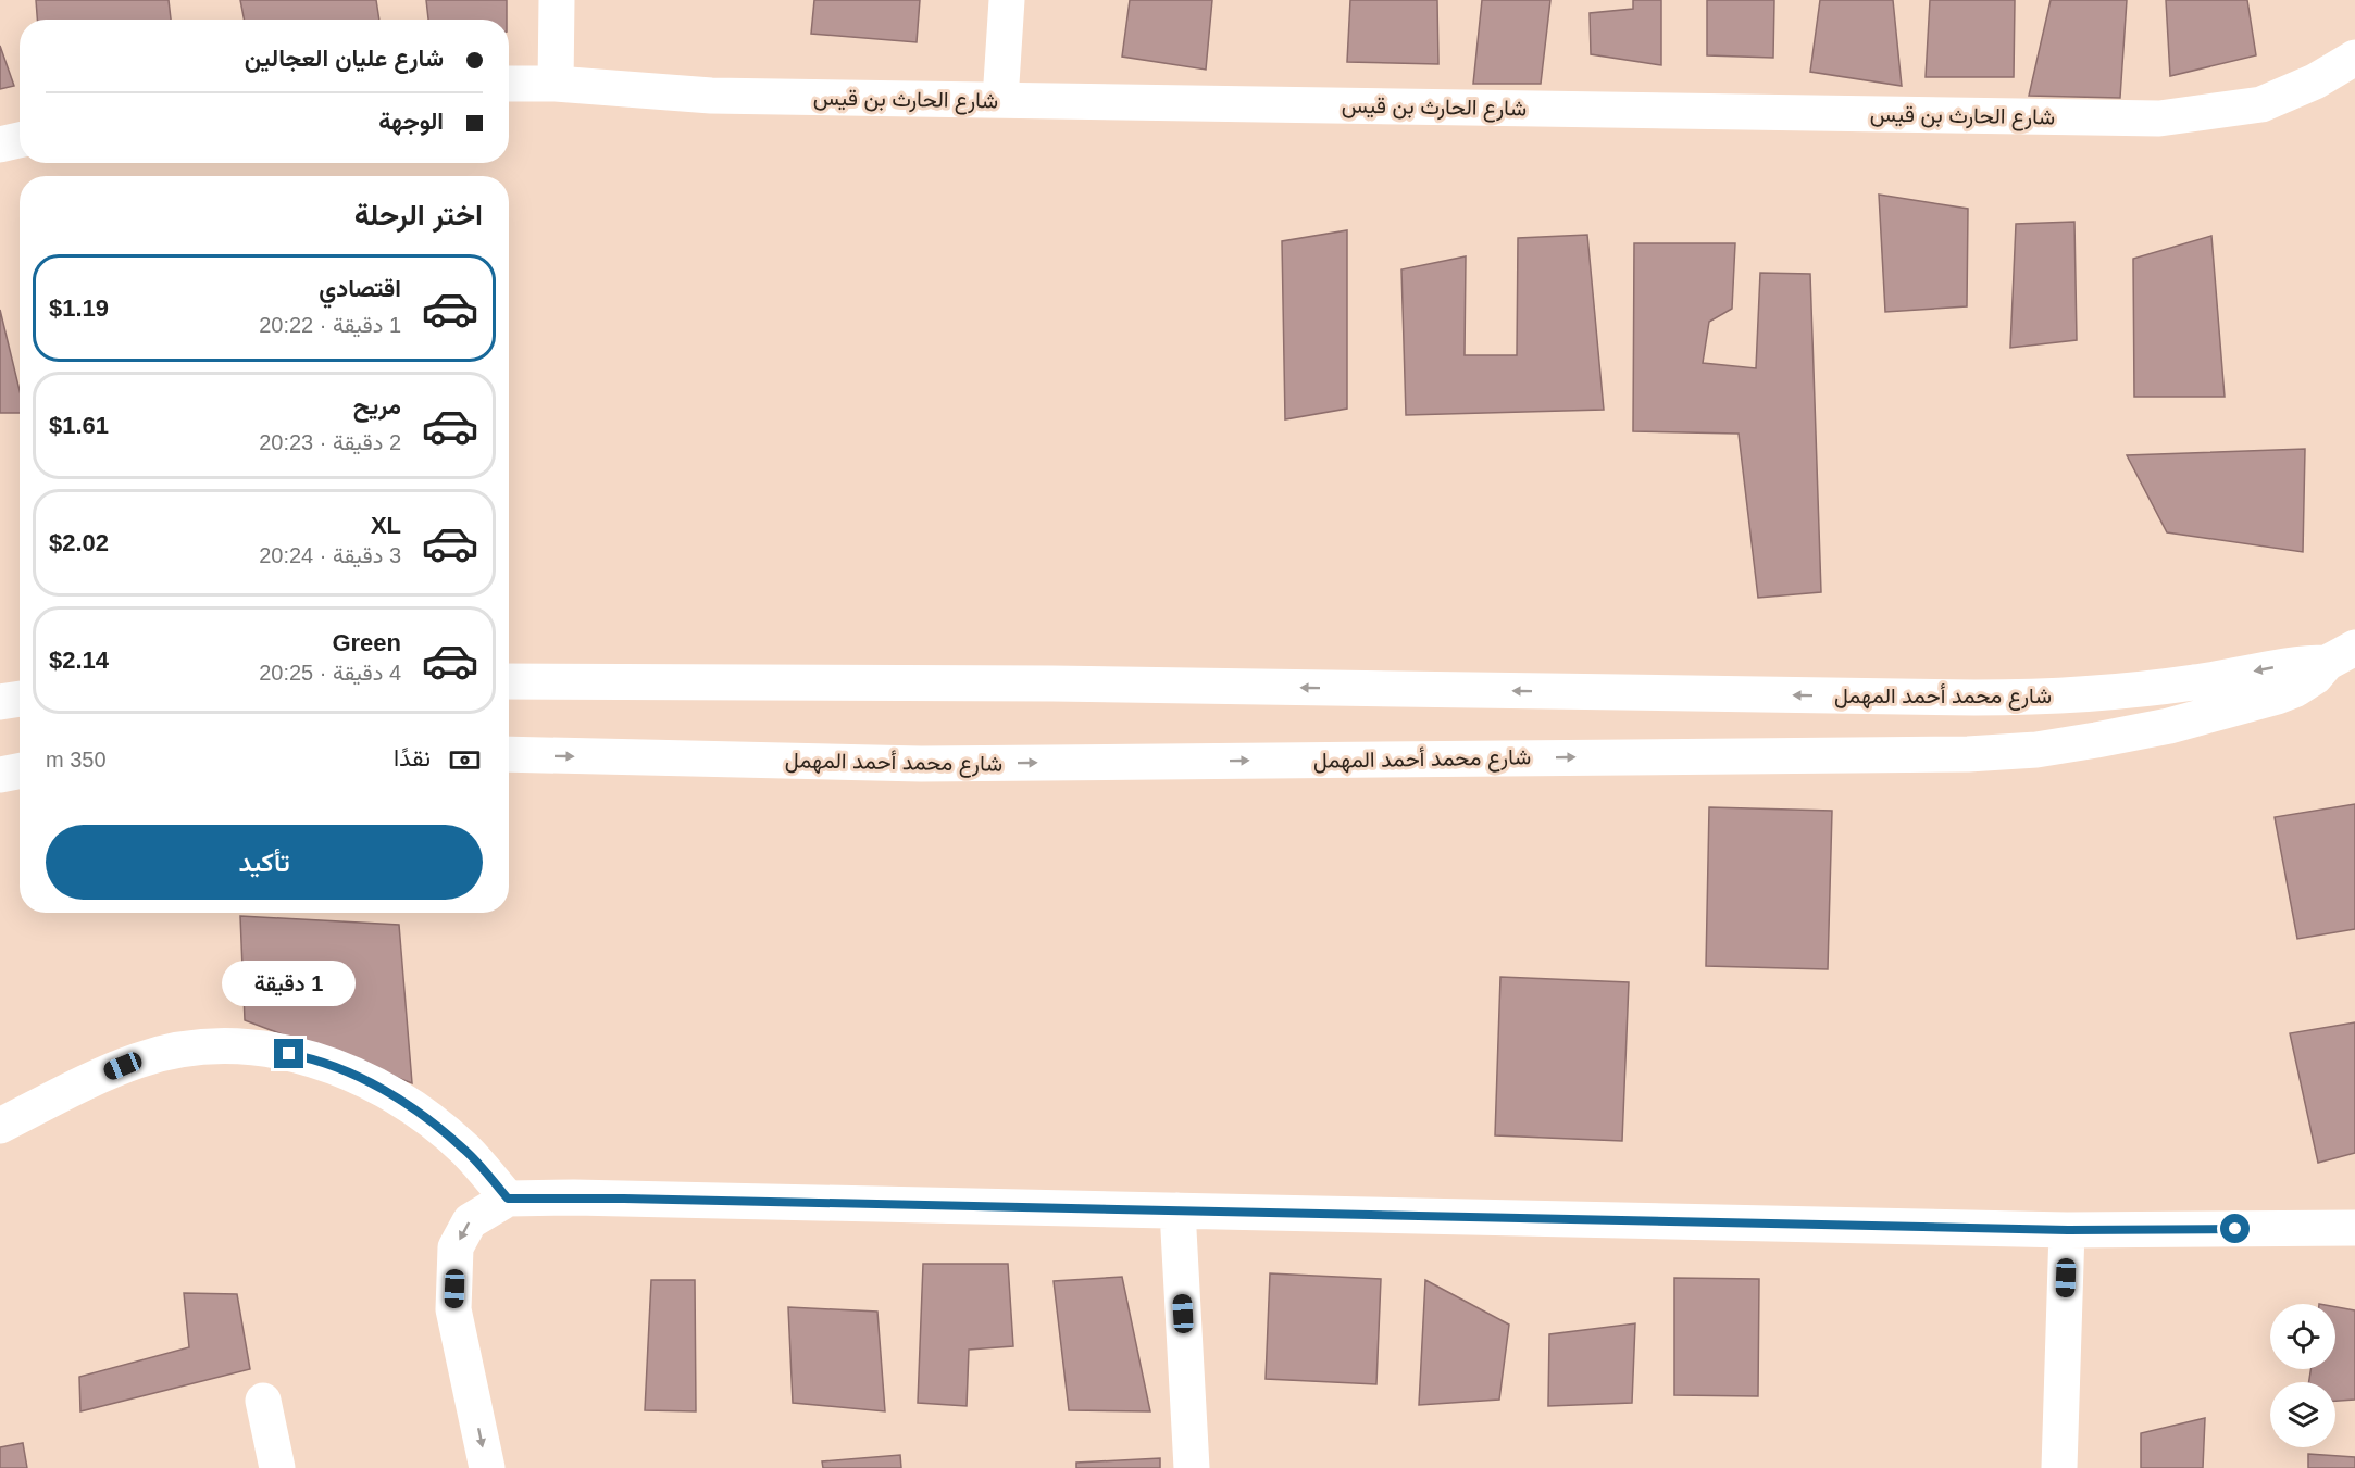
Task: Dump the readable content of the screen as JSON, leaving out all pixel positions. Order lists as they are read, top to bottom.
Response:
{
  "streets": {
    "street": ["شارع الحارث بن قيس", "شارع محمد أحمد المهمل"]
  },
  "page": {
    "banner": ["شارع عليان العجالين", "الوجهة"],
    "heading": "اختر الرحلة",
    "list": [
      {
        "name": "اقتصادي",
        "note": "1 دقيقة · 20:22",
        "value": "$1.19"
      },
      {
        "name": "مريح",
        "note": "2 دقيقة · 20:23",
        "value": "$1.61"
      },
      {
        "name": "XL",
        "note": "3 دقيقة · 20:24",
        "value": "$2.02"
      },
      {
        "name": "Green",
        "note": "4 دقيقة · 20:25",
        "value": "$2.14"
      }
    ],
    "pay": ["نقدًا", "350 m"],
    "buttons": "تأكيد",
    "bubble": "1 دقيقة"
  }
}
